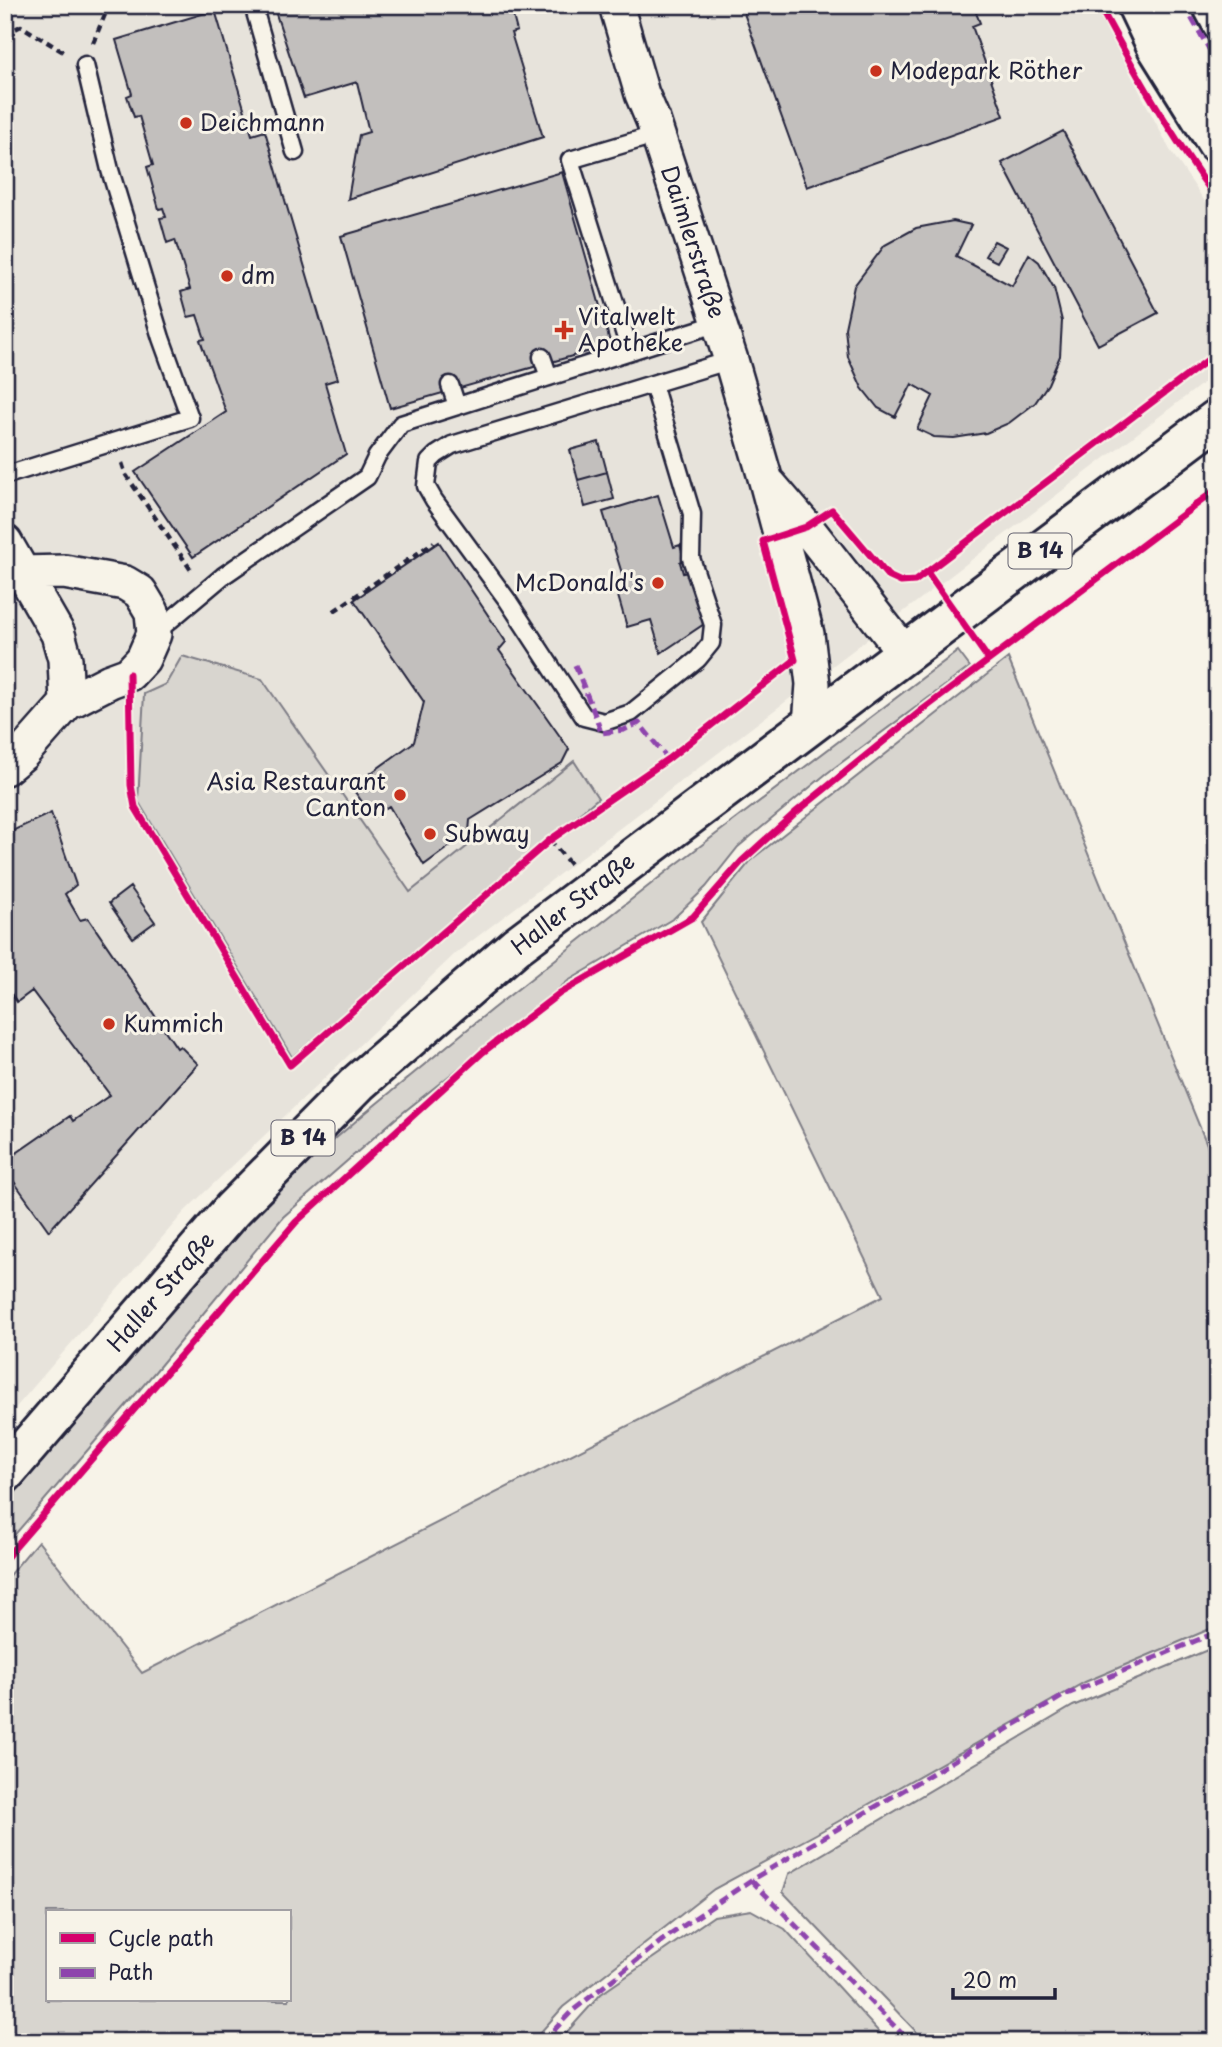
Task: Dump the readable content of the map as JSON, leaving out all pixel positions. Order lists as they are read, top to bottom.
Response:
{
  "streets": {
    "main road": ["B 14", "Haller Straße"],
    "street": ["Daimlerstraße"]
  },
  "crossings": [
    ["Daimlerstraße", "Haller Straße"]
  ],
  "places": {
    "other": [
      "Modepark Röther",
      "Deichmann",
      "dm",
      "McDonald's",
      "Asia Restaurant Canton",
      "Subway",
      "Kummich"
    ],
    "health": ["Vitalwelt Apotheke"]
  },
  "legend": ["Cycle path", "Path"],
  "scale_bar": "20 m"
}
